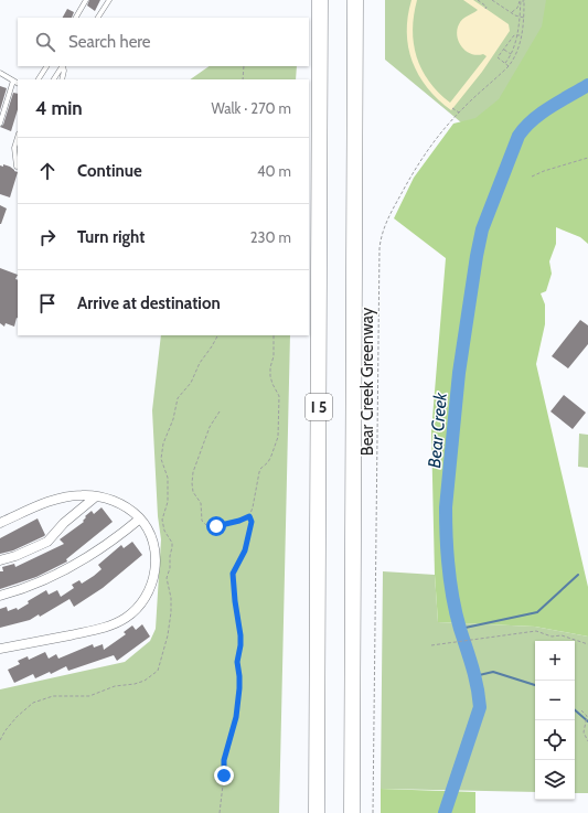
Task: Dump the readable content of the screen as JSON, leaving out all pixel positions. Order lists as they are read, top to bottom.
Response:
{
  "streets": {
    "highway": ["I 5"],
    "path": ["Bear Creek Greenway"]
  },
  "water": ["Bear Creek"],
  "page": {
    "search": "Search here",
    "heading": ["4 min", "Walk · 270 m"],
    "list": [
      ["Continue", "40 m"],
      ["Turn right", "230 m"],
      "Arrive at destination"
    ],
    "map_buttons": ["+", "−"]
  }
}
